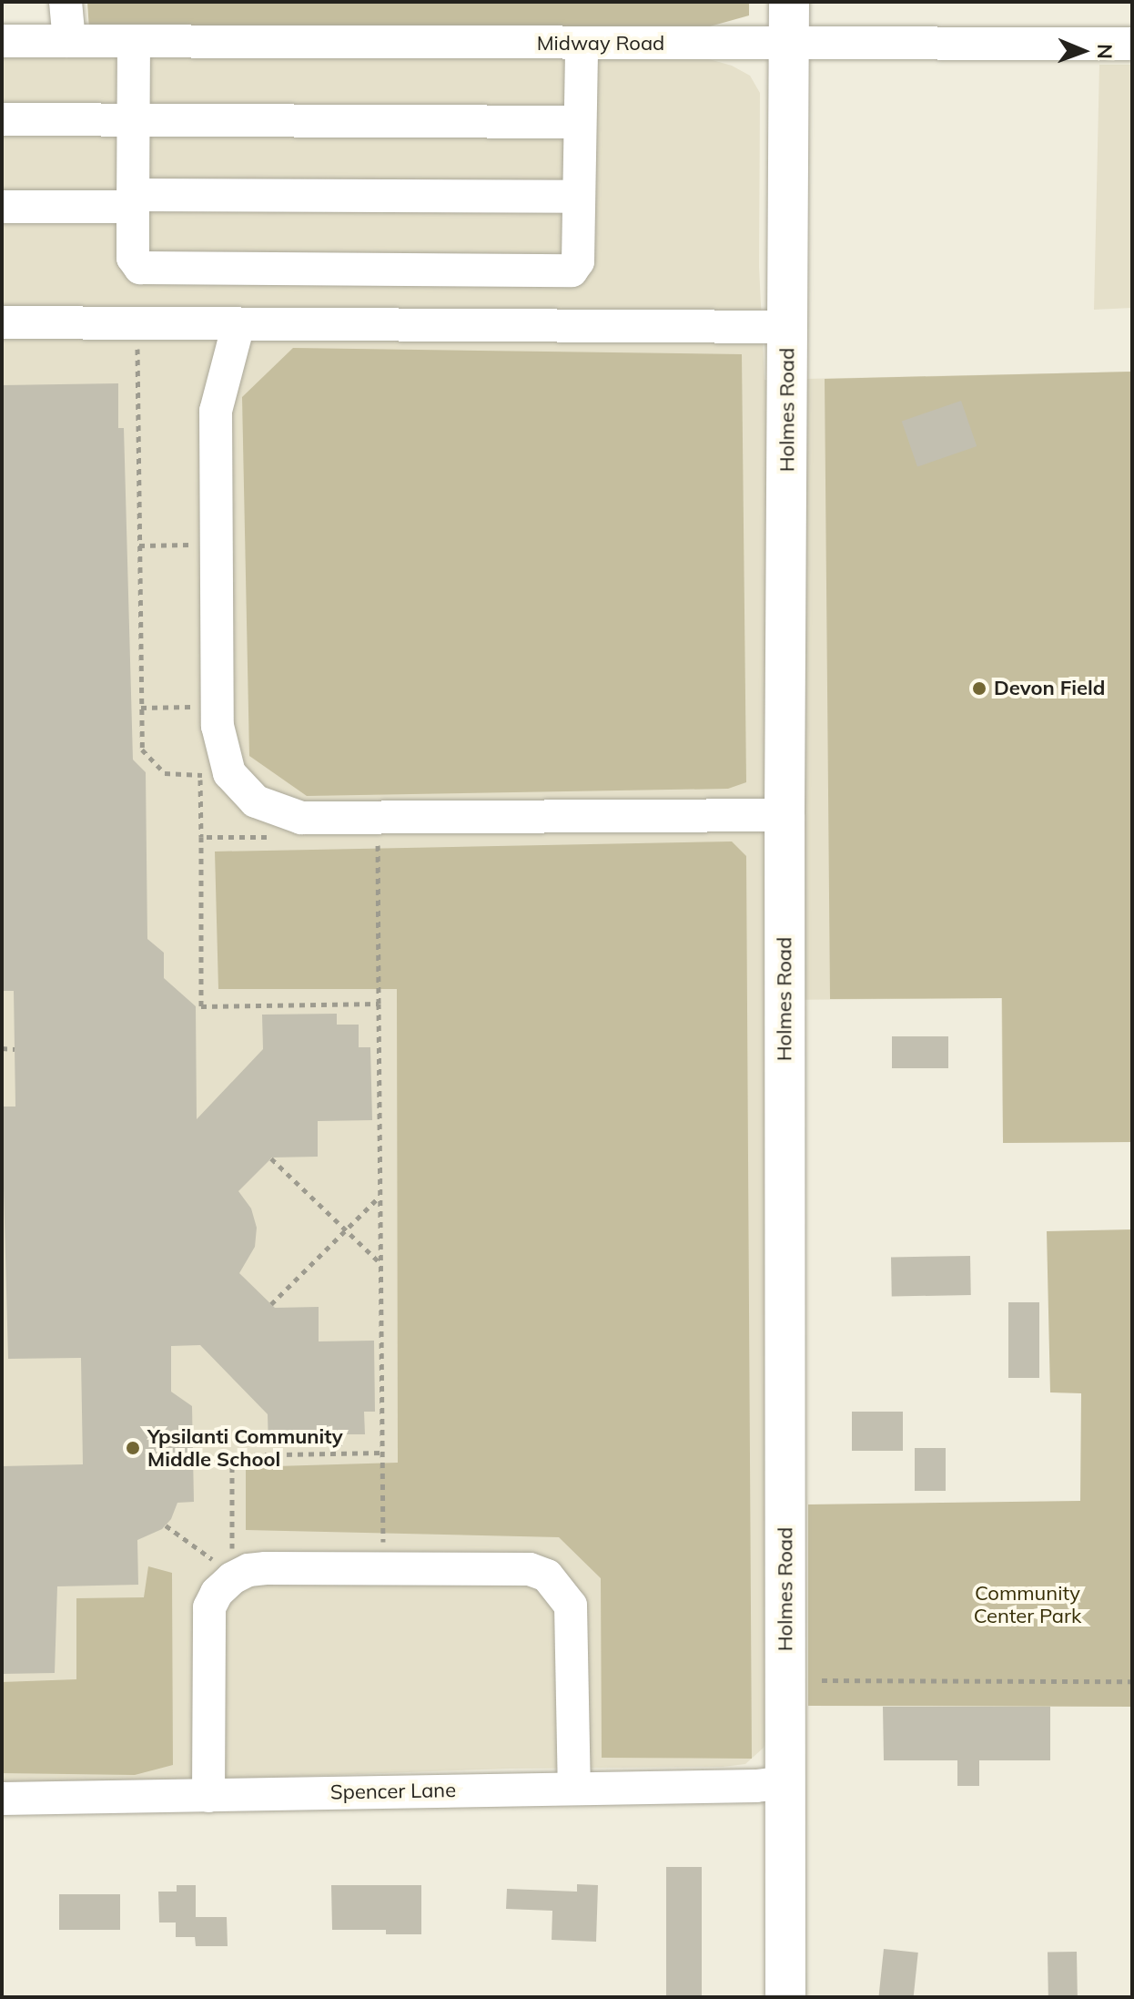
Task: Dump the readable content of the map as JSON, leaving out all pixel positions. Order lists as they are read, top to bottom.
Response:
{
  "streets": {
    "main road": ["Holmes Road"],
    "street": ["Midway Road", "Spencer Lane"]
  },
  "crossings": [
    ["Midway Road", "Holmes Road"],
    ["Holmes Road", "Spencer Lane"]
  ],
  "parks": ["Community Center Park"],
  "places": ["Devon Field", "Ypsilanti Community Middle School"],
  "north": "right"
}
